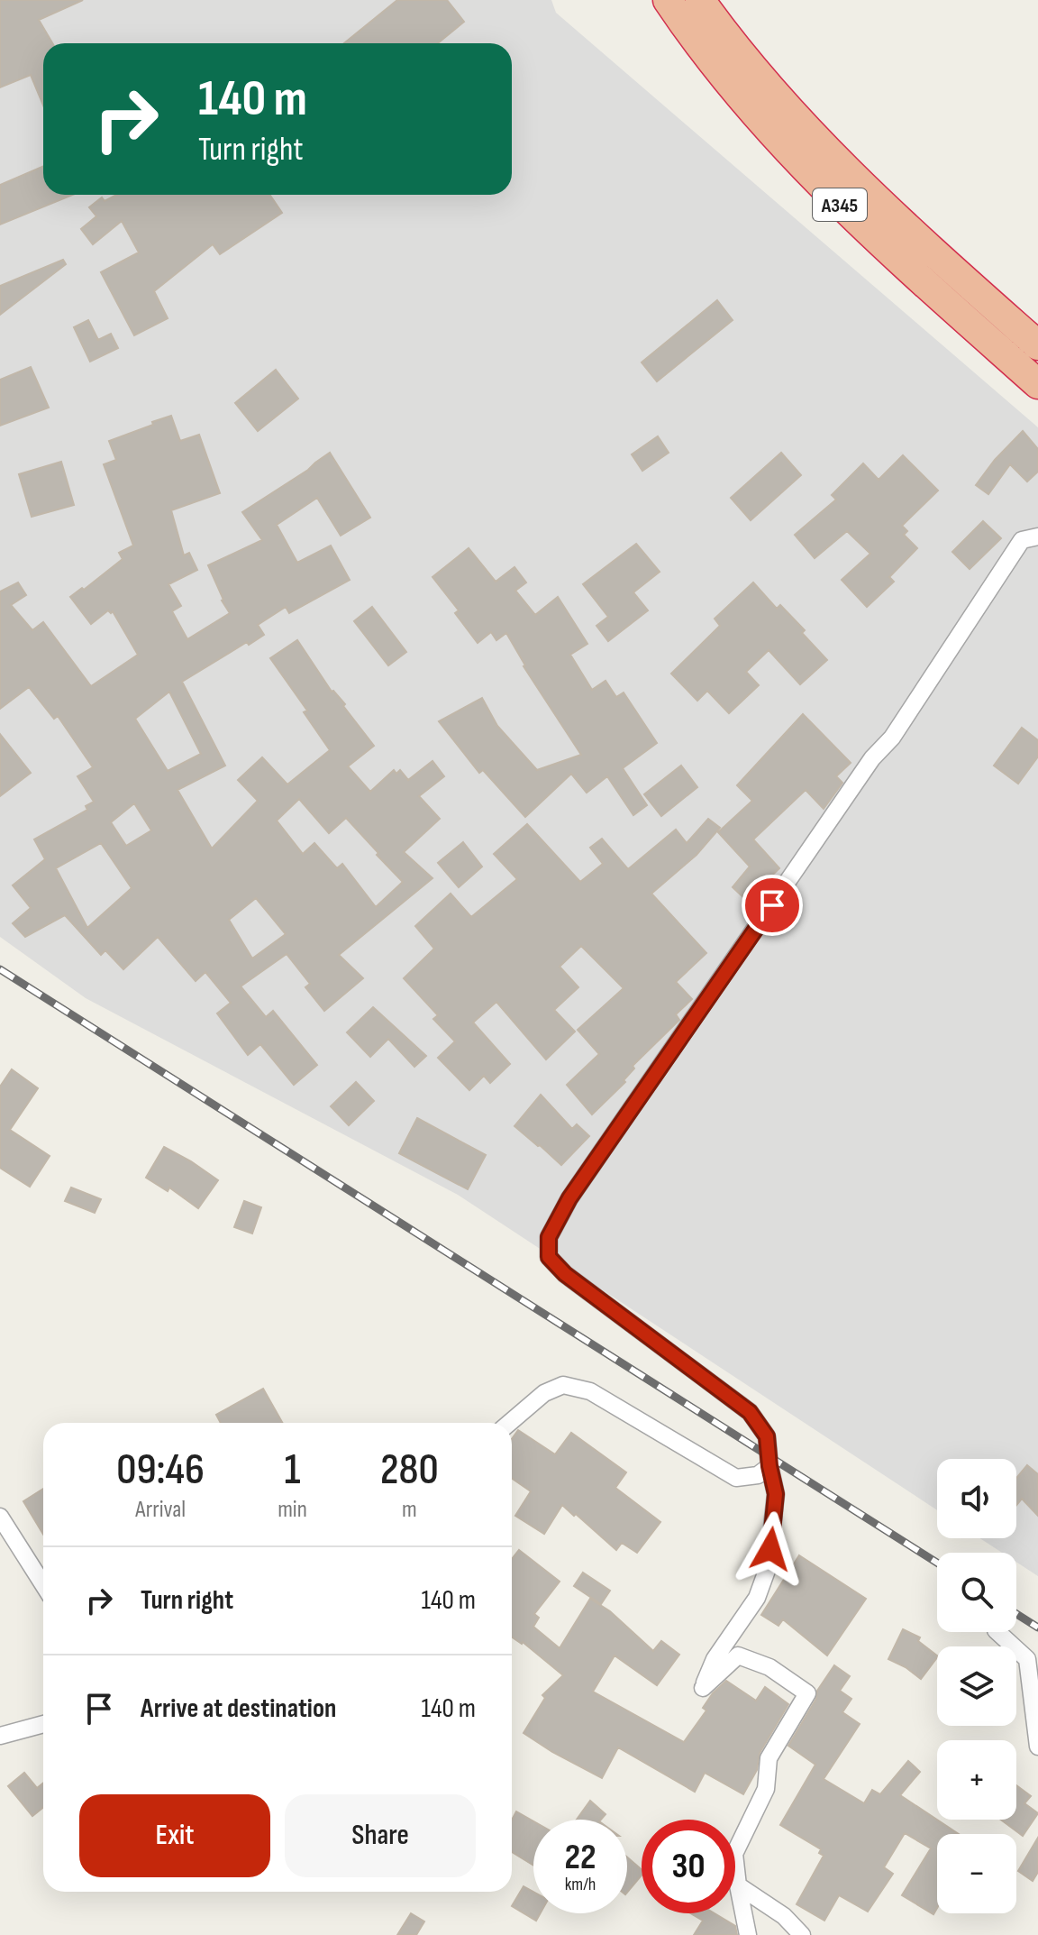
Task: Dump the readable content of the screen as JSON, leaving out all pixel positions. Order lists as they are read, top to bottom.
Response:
{
  "streets": {
    "highway": ["A345"]
  },
  "page": {
    "turn": ["140 m", "Turn right"],
    "eta": [
      "09:46",
      "Arrival",
      "1",
      "min",
      "280",
      "m"
    ],
    "map_buttons": ["+", "−"],
    "list": [
      {
        "name": "Turn right",
        "value": "140 m"
      },
      {
        "name": "Arrive at destination",
        "value": "140 m"
      }
    ],
    "buttons": ["Exit", "Share"],
    "speed": "22 km/h",
    "limit": "30"
  }
}
